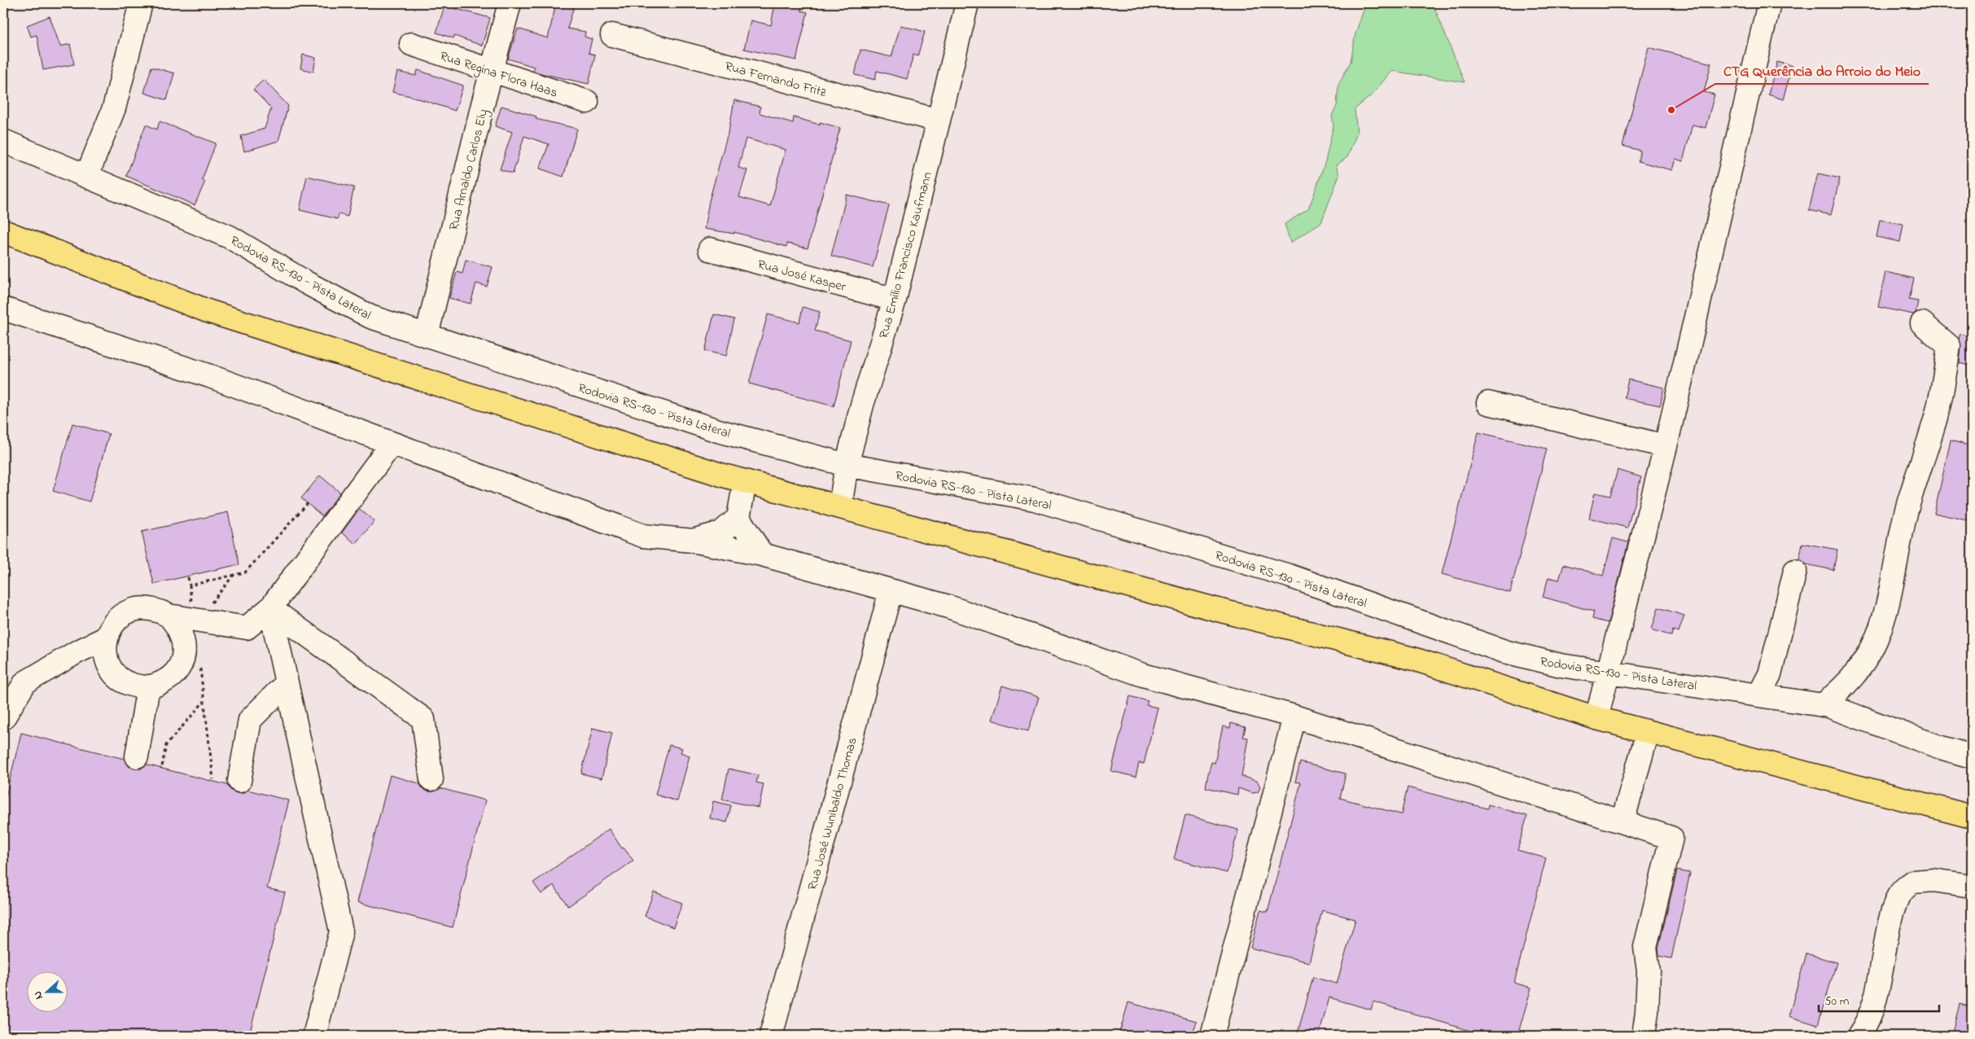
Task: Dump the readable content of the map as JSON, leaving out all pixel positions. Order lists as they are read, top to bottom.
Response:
{
  "streets": {
    "street": [
      "Rua Regina Flora Haas",
      "Rua Fernando Fritz",
      "Rua Arnaldo Carlos Ely",
      "Rua Emílio Francisco Kaufmann",
      "Rua José Kasper",
      "Rodovia RS-130 - Pista Lateral",
      "Rua José Wunibaldo Thomas"
    ]
  },
  "crossings": [
    ["Rua Regina Flora Haas", "Rua Arnaldo Carlos Ely"],
    ["Rua Fernando Fritz", "Rua Emílio Francisco Kaufmann"],
    ["Rua Arnaldo Carlos Ely", "Rodovia RS-130 - Pista Lateral"],
    ["Rua Emílio Francisco Kaufmann", "Rua José Kasper"],
    ["Rua Emílio Francisco Kaufmann", "Rodovia RS-130 - Pista Lateral"]
  ],
  "places": ["CTG Querência do Arroio do Meio"],
  "scale_bar": "50 m",
  "north": "left"
}
